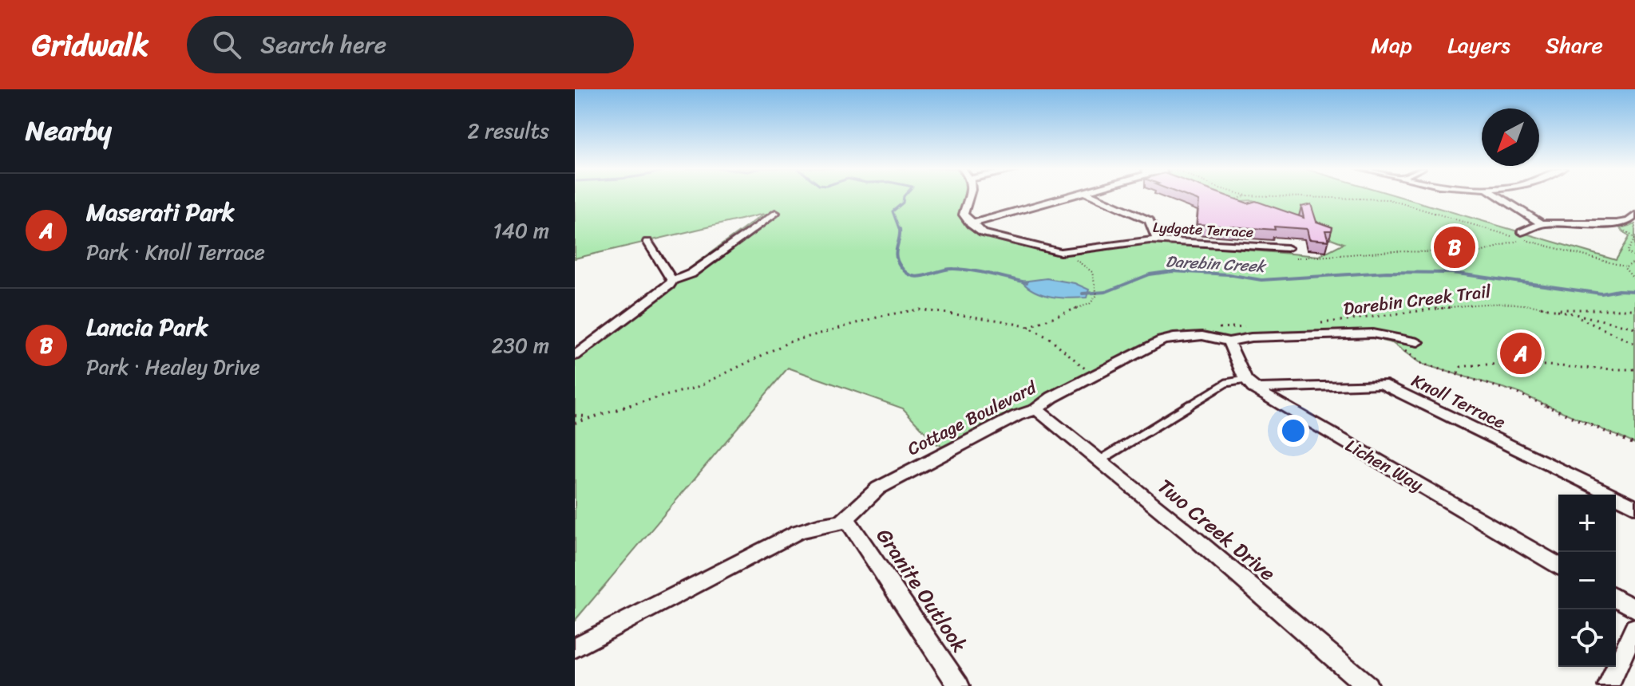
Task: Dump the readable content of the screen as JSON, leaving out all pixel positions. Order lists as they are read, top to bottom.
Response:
{
  "streets": {
    "street": [
      "Lydgate Terrace",
      "Knoll Terrace",
      "Cottage Boulevard",
      "Lichen Way",
      "Two Creek Drive",
      "Granite Outlook"
    ],
    "path": ["Darebin Creek Trail"]
  },
  "crossings": [
    ["Knoll Terrace", "Lichen Way"],
    ["Cottage Boulevard", "Two Creek Drive"],
    ["Cottage Boulevard", "Granite Outlook"]
  ],
  "water": ["Darebin Creek"],
  "north": "bottom left",
  "page": {
    "header": "Gridwalk",
    "search": "Search here",
    "nav": ["Map", "Layers", "Share"],
    "heading": ["Nearby", "2 results"],
    "list": [
      {
        "mark": "A",
        "name": "Maserati Park",
        "note": "Park · Knoll Terrace",
        "value": "140 m"
      },
      {
        "mark": "B",
        "name": "Lancia Park",
        "note": "Park · Healey Drive",
        "value": "230 m"
      }
    ],
    "pins": ["B", "A"],
    "map_buttons": ["+", "−"]
  }
}
